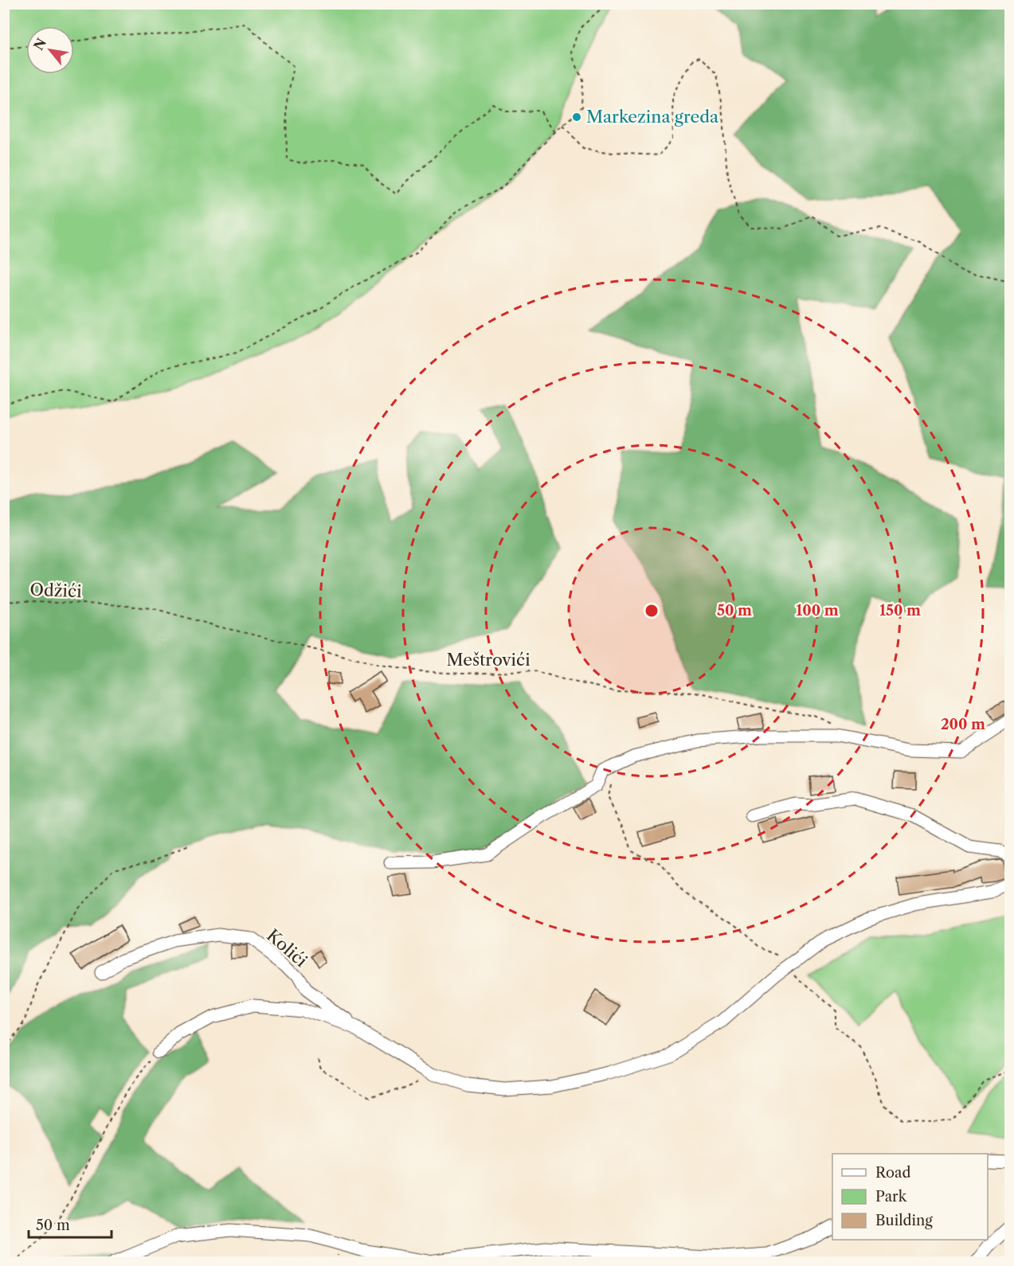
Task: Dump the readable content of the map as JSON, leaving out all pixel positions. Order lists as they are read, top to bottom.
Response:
{
  "streets": {
    "street": ["Kolići"],
    "path": ["Odžići", "Meštrovići"]
  },
  "crossings": [
    ["Odžići", "Meštrovići"]
  ],
  "places": ["Markezina greda"],
  "legend": ["Road", "Park", "Building"],
  "scale_bar": "50 m",
  "north": "top left",
  "rings": [
    "50 m",
    "100 m",
    "150 m",
    "200 m"
  ]
}
